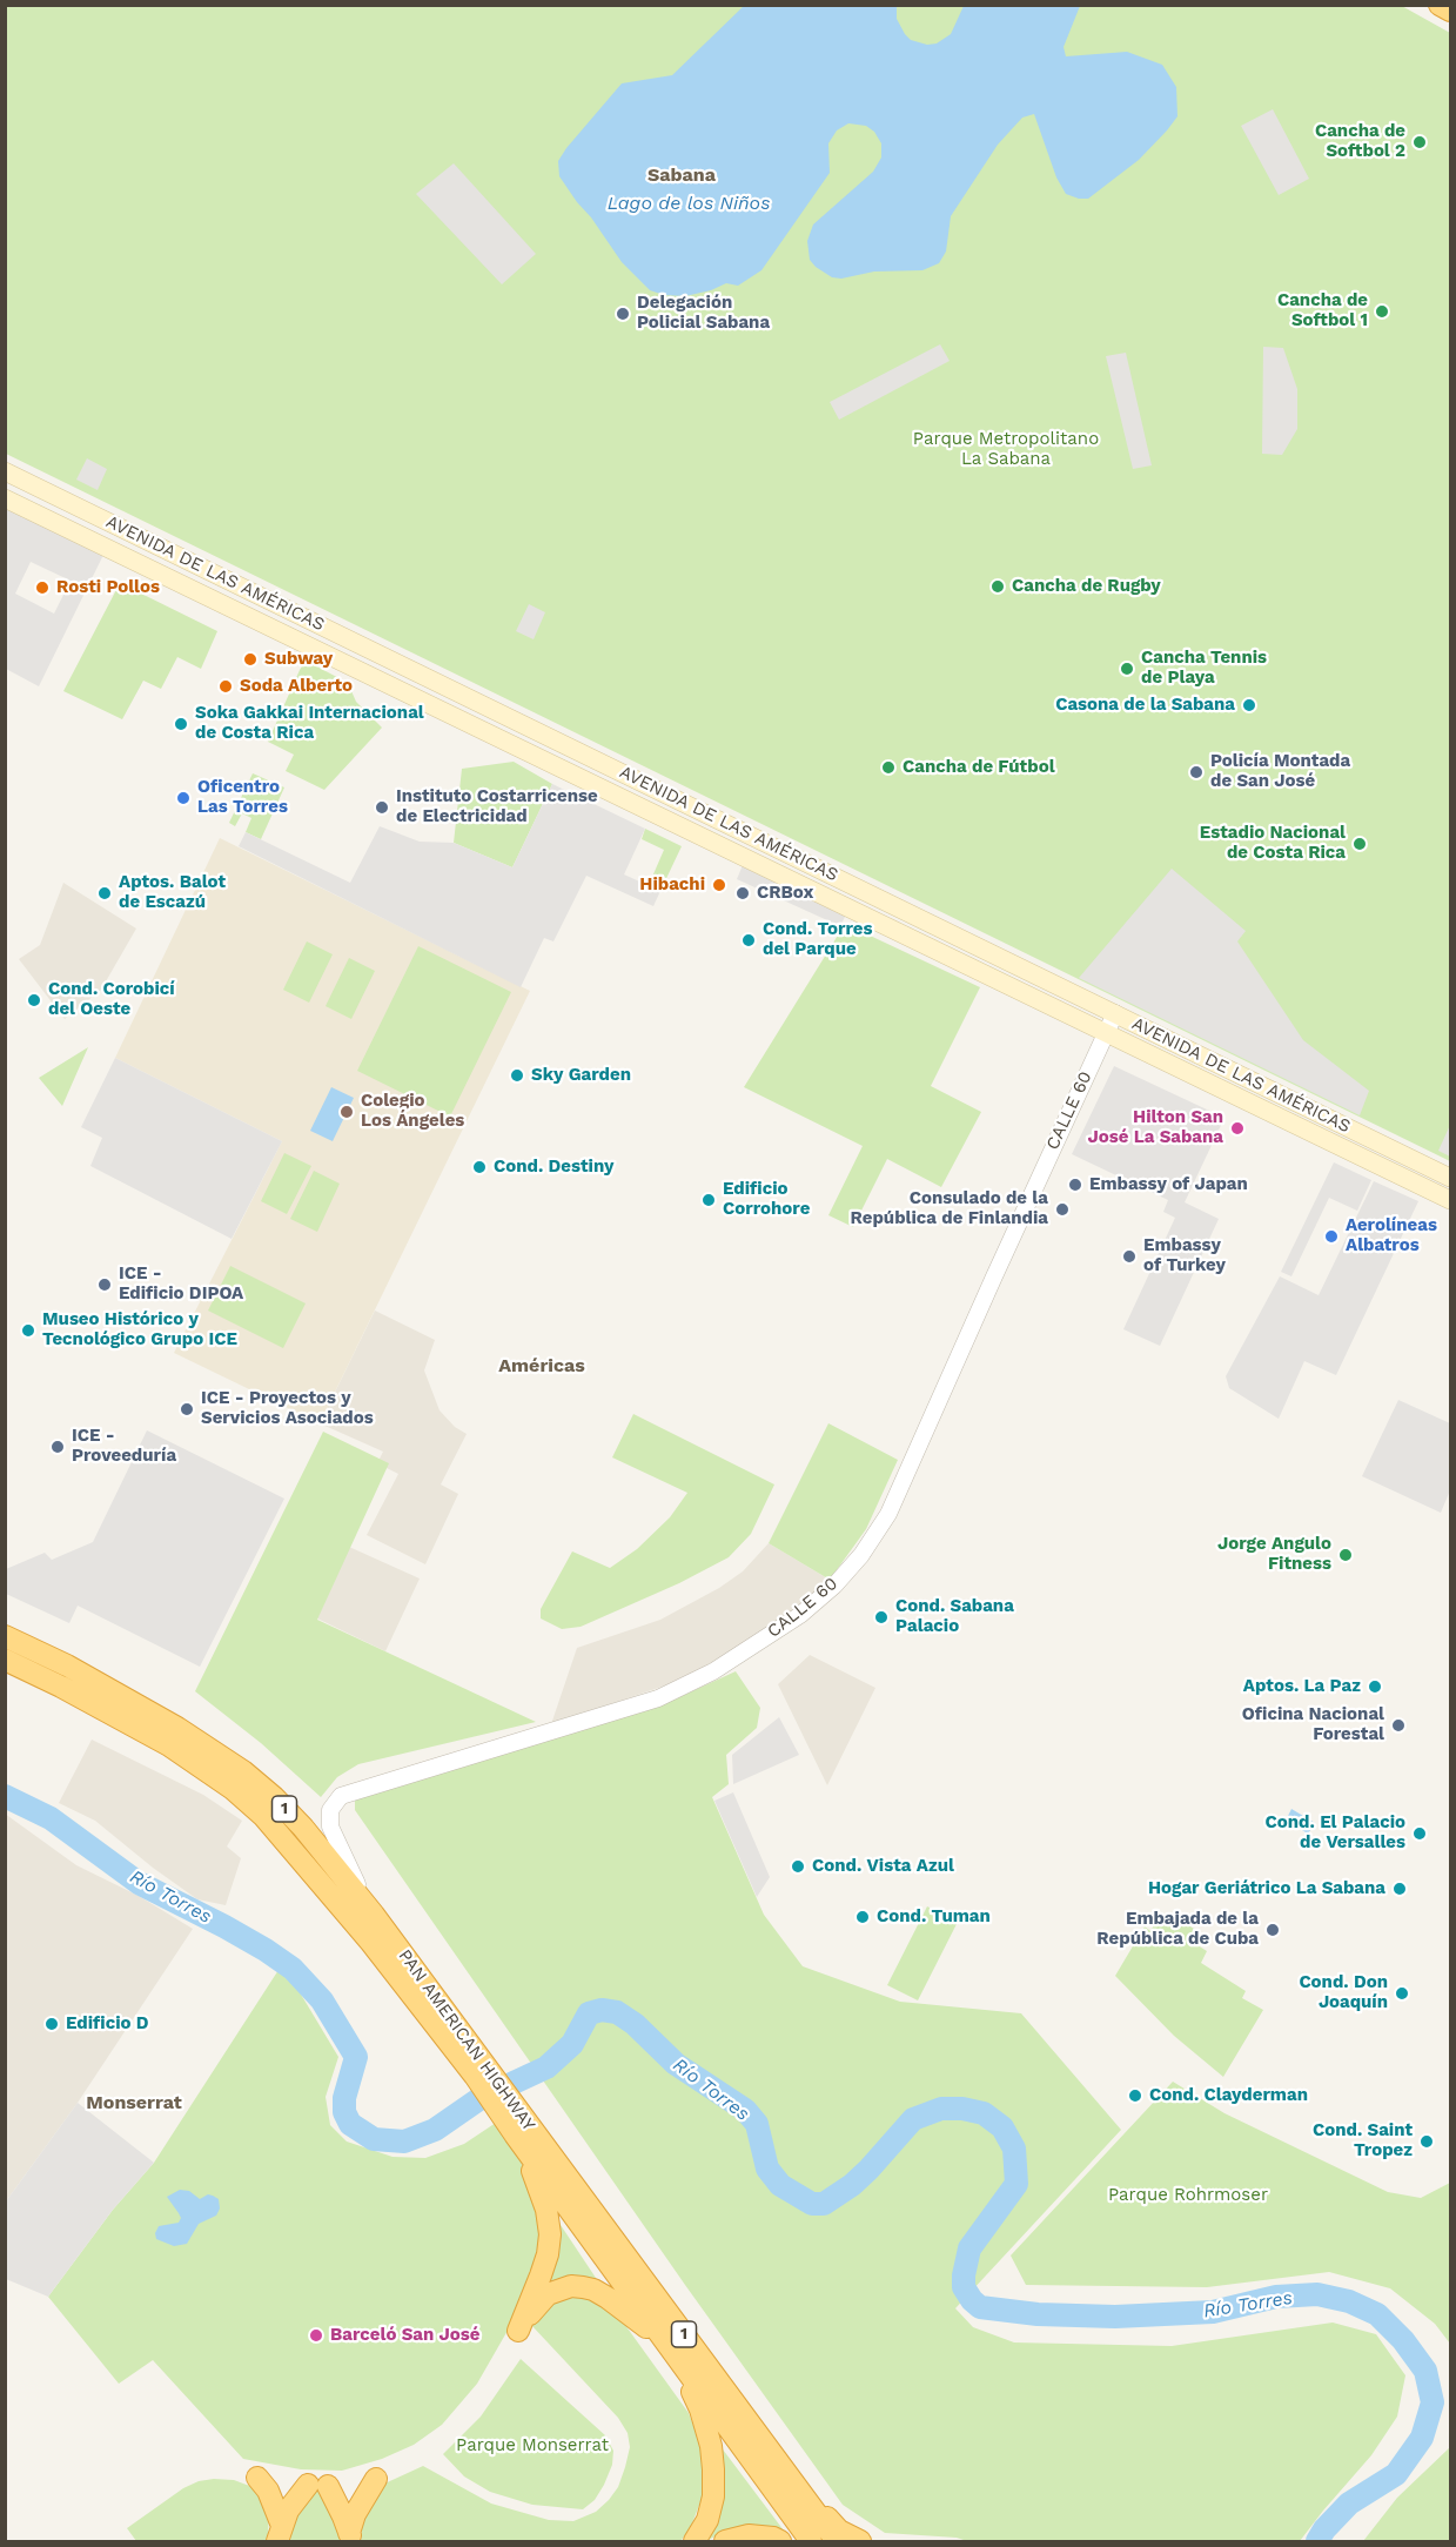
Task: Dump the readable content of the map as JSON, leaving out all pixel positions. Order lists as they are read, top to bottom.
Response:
{
  "streets": {
    "highway": ["1", "PAN AMERICAN HIGHWAY"],
    "main road": ["AVENIDA DE LAS AMÉRICAS"],
    "street": ["CALLE 60"]
  },
  "crossings": [
    ["AVENIDA DE LAS AMÉRICAS", "CALLE 60"],
    ["CALLE 60", "PAN AMERICAN HIGHWAY"],
    ["1", "PAN AMERICAN HIGHWAY"]
  ],
  "districts": ["Sabana", "Américas", "Monserrat"],
  "water": ["Lago de los Niños", "Río Torres"],
  "parks": ["Parque Metropolitano La Sabana", "Parque Rohrmoser", "Parque Monserrat"],
  "places": [
    "Cancha de Softbol 2",
    "Cancha de Softbol 1",
    "Delegación Policial Sabana",
    "Cancha de Rugby",
    "Rosti Pollos",
    "Subway",
    "Cancha Tennis de Playa",
    "Soda Alberto",
    "Casona de la Sabana",
    "Soka Gakkai Internacional de Costa Rica",
    "Cancha de Fútbol",
    "Policía Montada de San José",
    "Oficentro Las Torres",
    "Instituto Costarricense de Electricidad",
    "Estadio Nacional de Costa Rica",
    "Hibachi",
    "Aptos. Balot de Escazú",
    "CRBox",
    "Cond. Torres del Parque",
    "Cond. Corobicí del Oeste",
    "Sky Garden",
    "Colegio Los Ángeles",
    "Hilton San José La Sabana",
    "Cond. Destiny",
    "Embassy of Japan",
    "Edificio Corrohore",
    "Consulado de la República de Finlandia",
    "Aerolíneas Albatros",
    "Embassy of Turkey",
    "ICE - Edificio DIPOA",
    "Museo Histórico y Tecnológico Grupo ICE",
    "ICE - Proyectos y Servicios Asociados",
    "ICE - Proveeduría",
    "Jorge Angulo Fitness",
    "Cond. Sabana Palacio",
    "Aptos. La Paz",
    "Oficina Nacional Forestal",
    "Cond. El Palacio de Versalles",
    "Cond. Vista Azul",
    "Hogar Geriátrico La Sabana",
    "Cond. Tuman",
    "Embajada de la República de Cuba",
    "Cond. Don Joaquín",
    "Edificio D",
    "Cond. Clayderman",
    "Cond. Saint Tropez",
    "Barceló San José"
  ]
}
